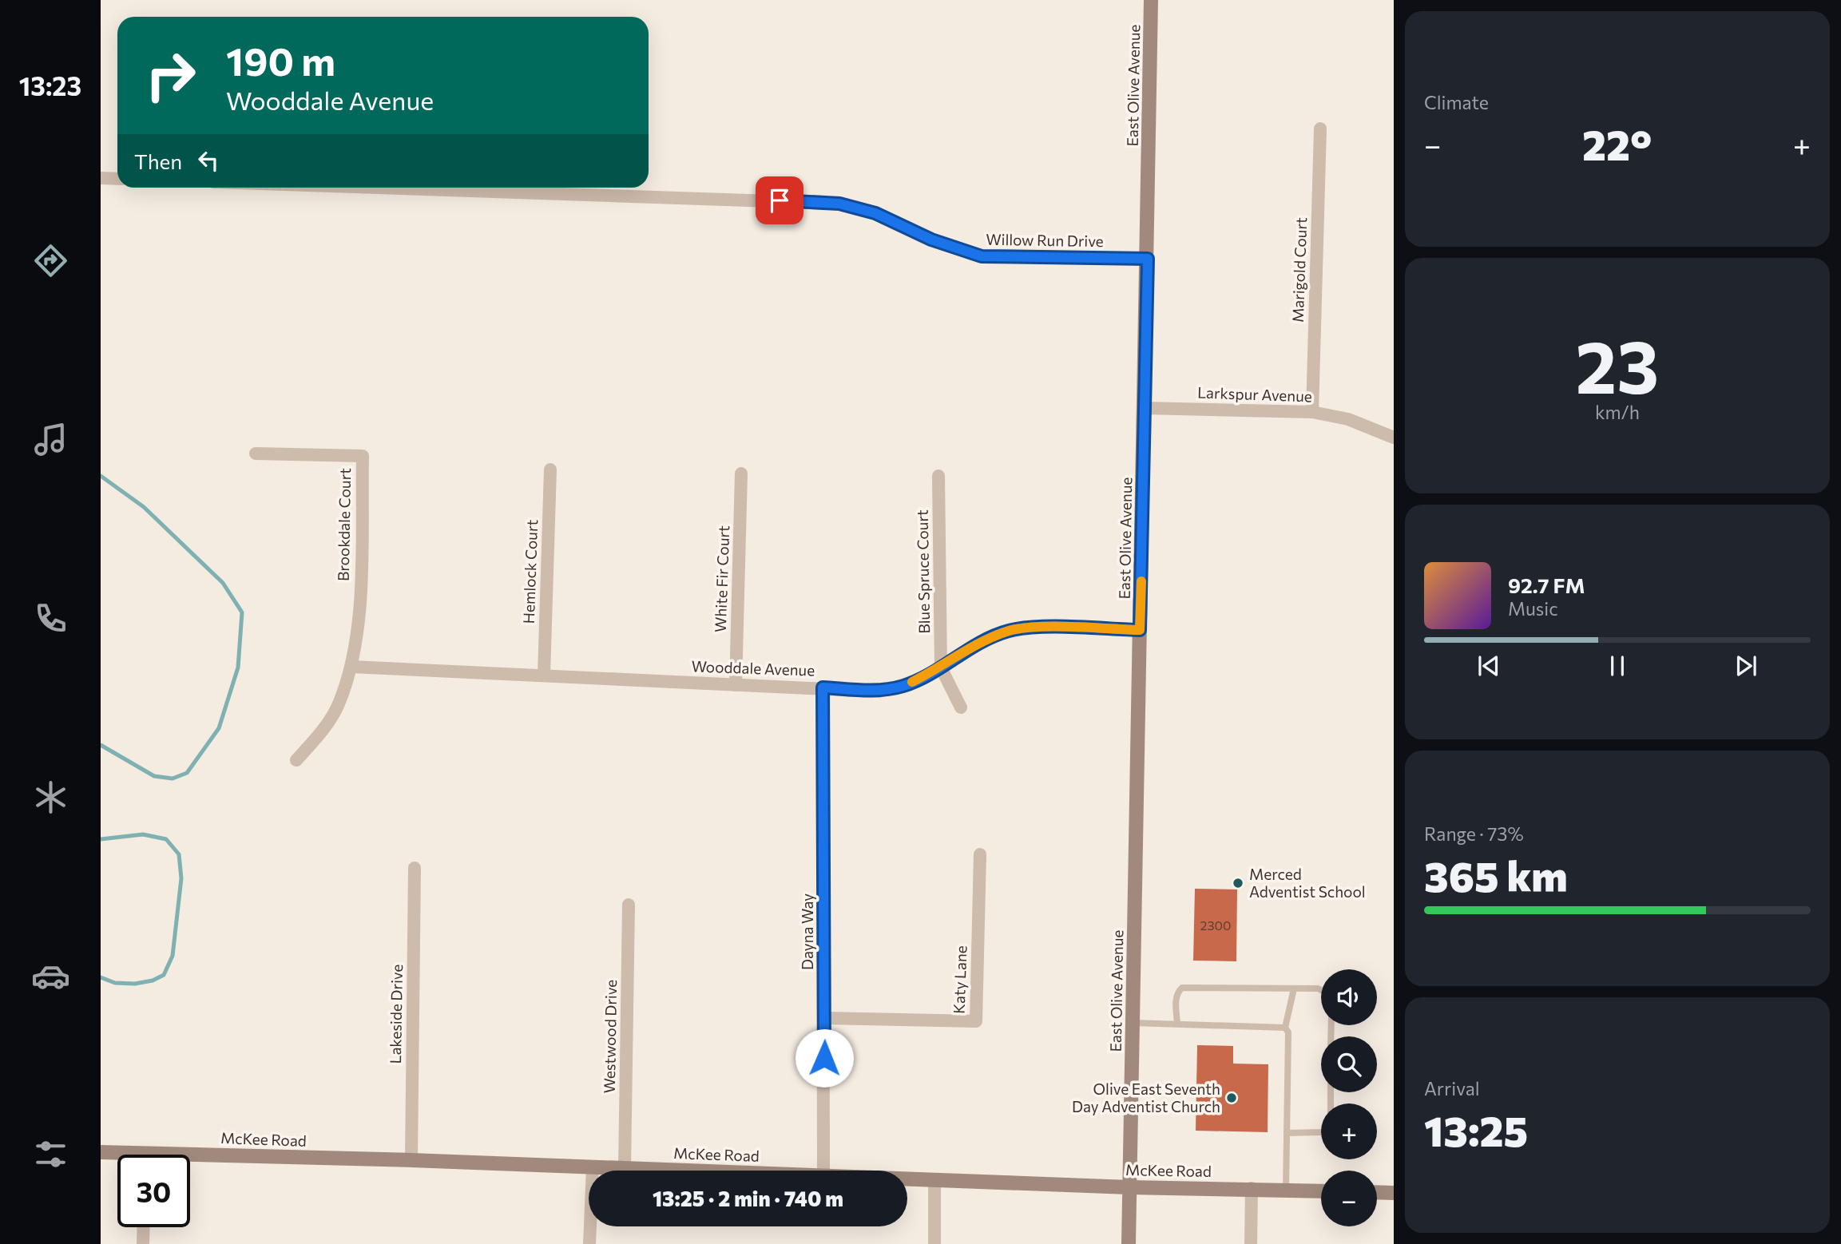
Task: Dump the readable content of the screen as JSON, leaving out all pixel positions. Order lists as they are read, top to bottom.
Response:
{
  "streets": {
    "street": [
      "East Olive Avenue",
      "Willow Run Drive",
      "Marigold Court",
      "Larkspur Avenue",
      "Brookdale Court",
      "Hemlock Court",
      "Blue Spruce Court",
      "White Fir Court",
      "Wooddale Avenue",
      "Dayna Way",
      "Katy Lane",
      "Lakeside Drive",
      "Westwood Drive",
      "McKee Road"
    ]
  },
  "crossings": [
    ["East Olive Avenue", "Willow Run Drive"],
    ["East Olive Avenue", "Larkspur Avenue"],
    ["East Olive Avenue", "Wooddale Avenue"],
    ["East Olive Avenue", "McKee Road"],
    ["Marigold Court", "Larkspur Avenue"],
    ["Brookdale Court", "Wooddale Avenue"],
    ["Hemlock Court", "Wooddale Avenue"],
    ["Blue Spruce Court", "Wooddale Avenue"],
    ["White Fir Court", "Wooddale Avenue"],
    ["Wooddale Avenue", "Dayna Way"],
    ["Dayna Way", "Katy Lane"],
    ["Lakeside Drive", "McKee Road"],
    ["Westwood Drive", "McKee Road"]
  ],
  "places": ["Merced Adventist School", "Olive East Seventh Day Adventist Church"],
  "house_numbers": ["2300"],
  "page": {
    "tabs": "13:23",
    "tile": [
      "Climate",
      ["23", "km/h"],
      ["Range · 73%", "365 km"],
      ["Arrival", "13:25"]
    ],
    "turn": ["190 m", "Wooddale Avenue"],
    "heat": ["−", "22°", "+"],
    "then": "Then",
    "song": ["92.7 FM", "Music"],
    "map_buttons": ["+", "−"],
    "limit": "30",
    "trip": "13:25 · 2 min · 740 m"
  }
}
